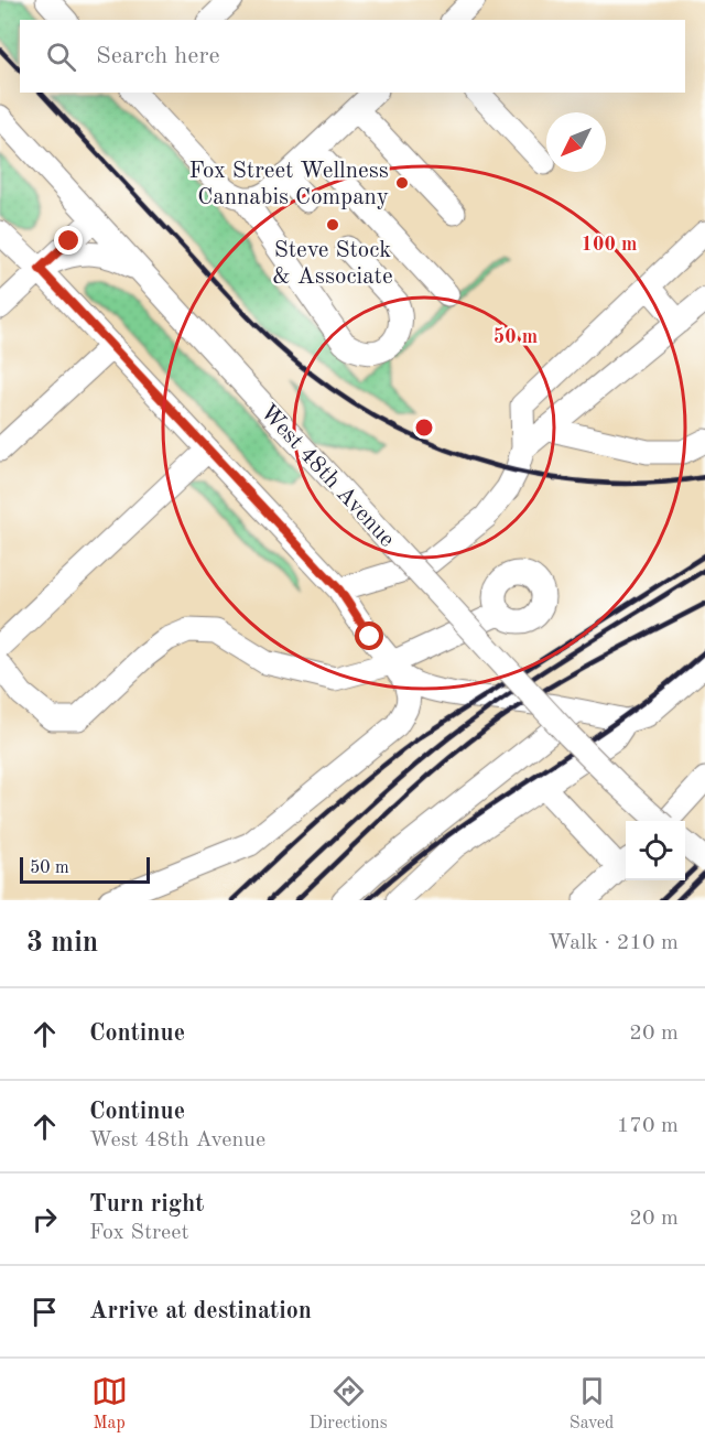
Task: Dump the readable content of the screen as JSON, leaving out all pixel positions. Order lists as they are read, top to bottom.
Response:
{
  "streets": {
    "street": ["West 48th Avenue"]
  },
  "places": ["Fox Street Wellness Cannabis Company", "Steve Stock & Associate"],
  "scale_bar": "50 m",
  "north": "bottom left",
  "page": {
    "search": "Search here",
    "scale": "50 m",
    "heading": ["3 min", "Walk · 210 m"],
    "list": [
      ["Continue", "20 m"],
      ["Continue", "West 48th Avenue", "170 m"],
      ["Turn right", "Fox Street", "20 m"],
      "Arrive at destination"
    ],
    "nav": ["Map", "Directions", "Saved"]
  },
  "rings": ["100 m", "50 m"]
}
